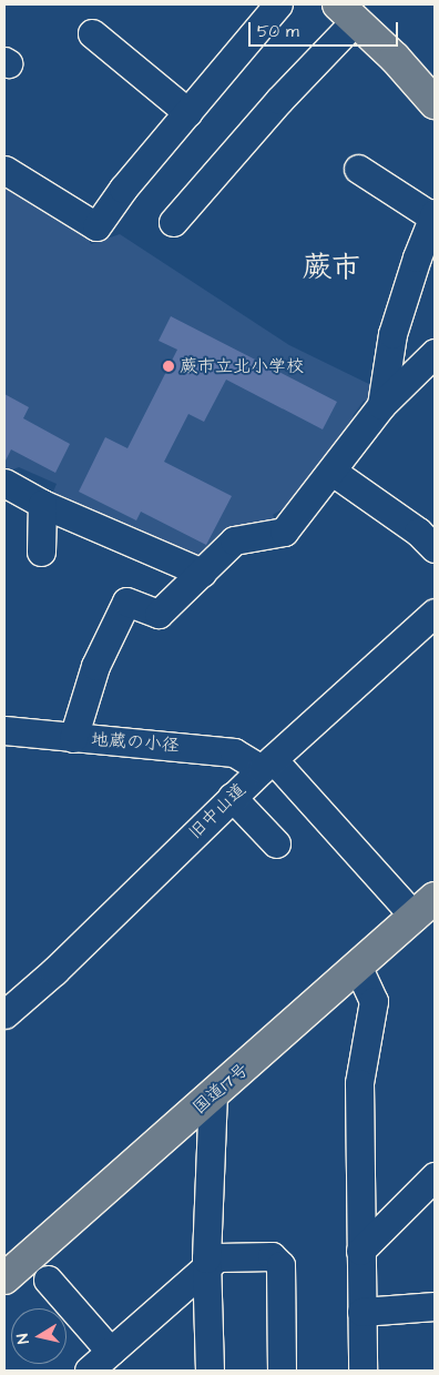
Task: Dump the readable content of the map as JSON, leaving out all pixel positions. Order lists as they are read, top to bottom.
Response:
{
  "streets": {
    "main road": ["国道17号"],
    "street": ["地蔵の小径", "旧中山道"]
  },
  "crossings": [
    ["地蔵の小径", "旧中山道"],
    ["地蔵の小径", "国道17号"]
  ],
  "districts": ["蕨市"],
  "places": ["蕨市立北小学校"],
  "scale_bar": "50 m",
  "north": "left"
}
